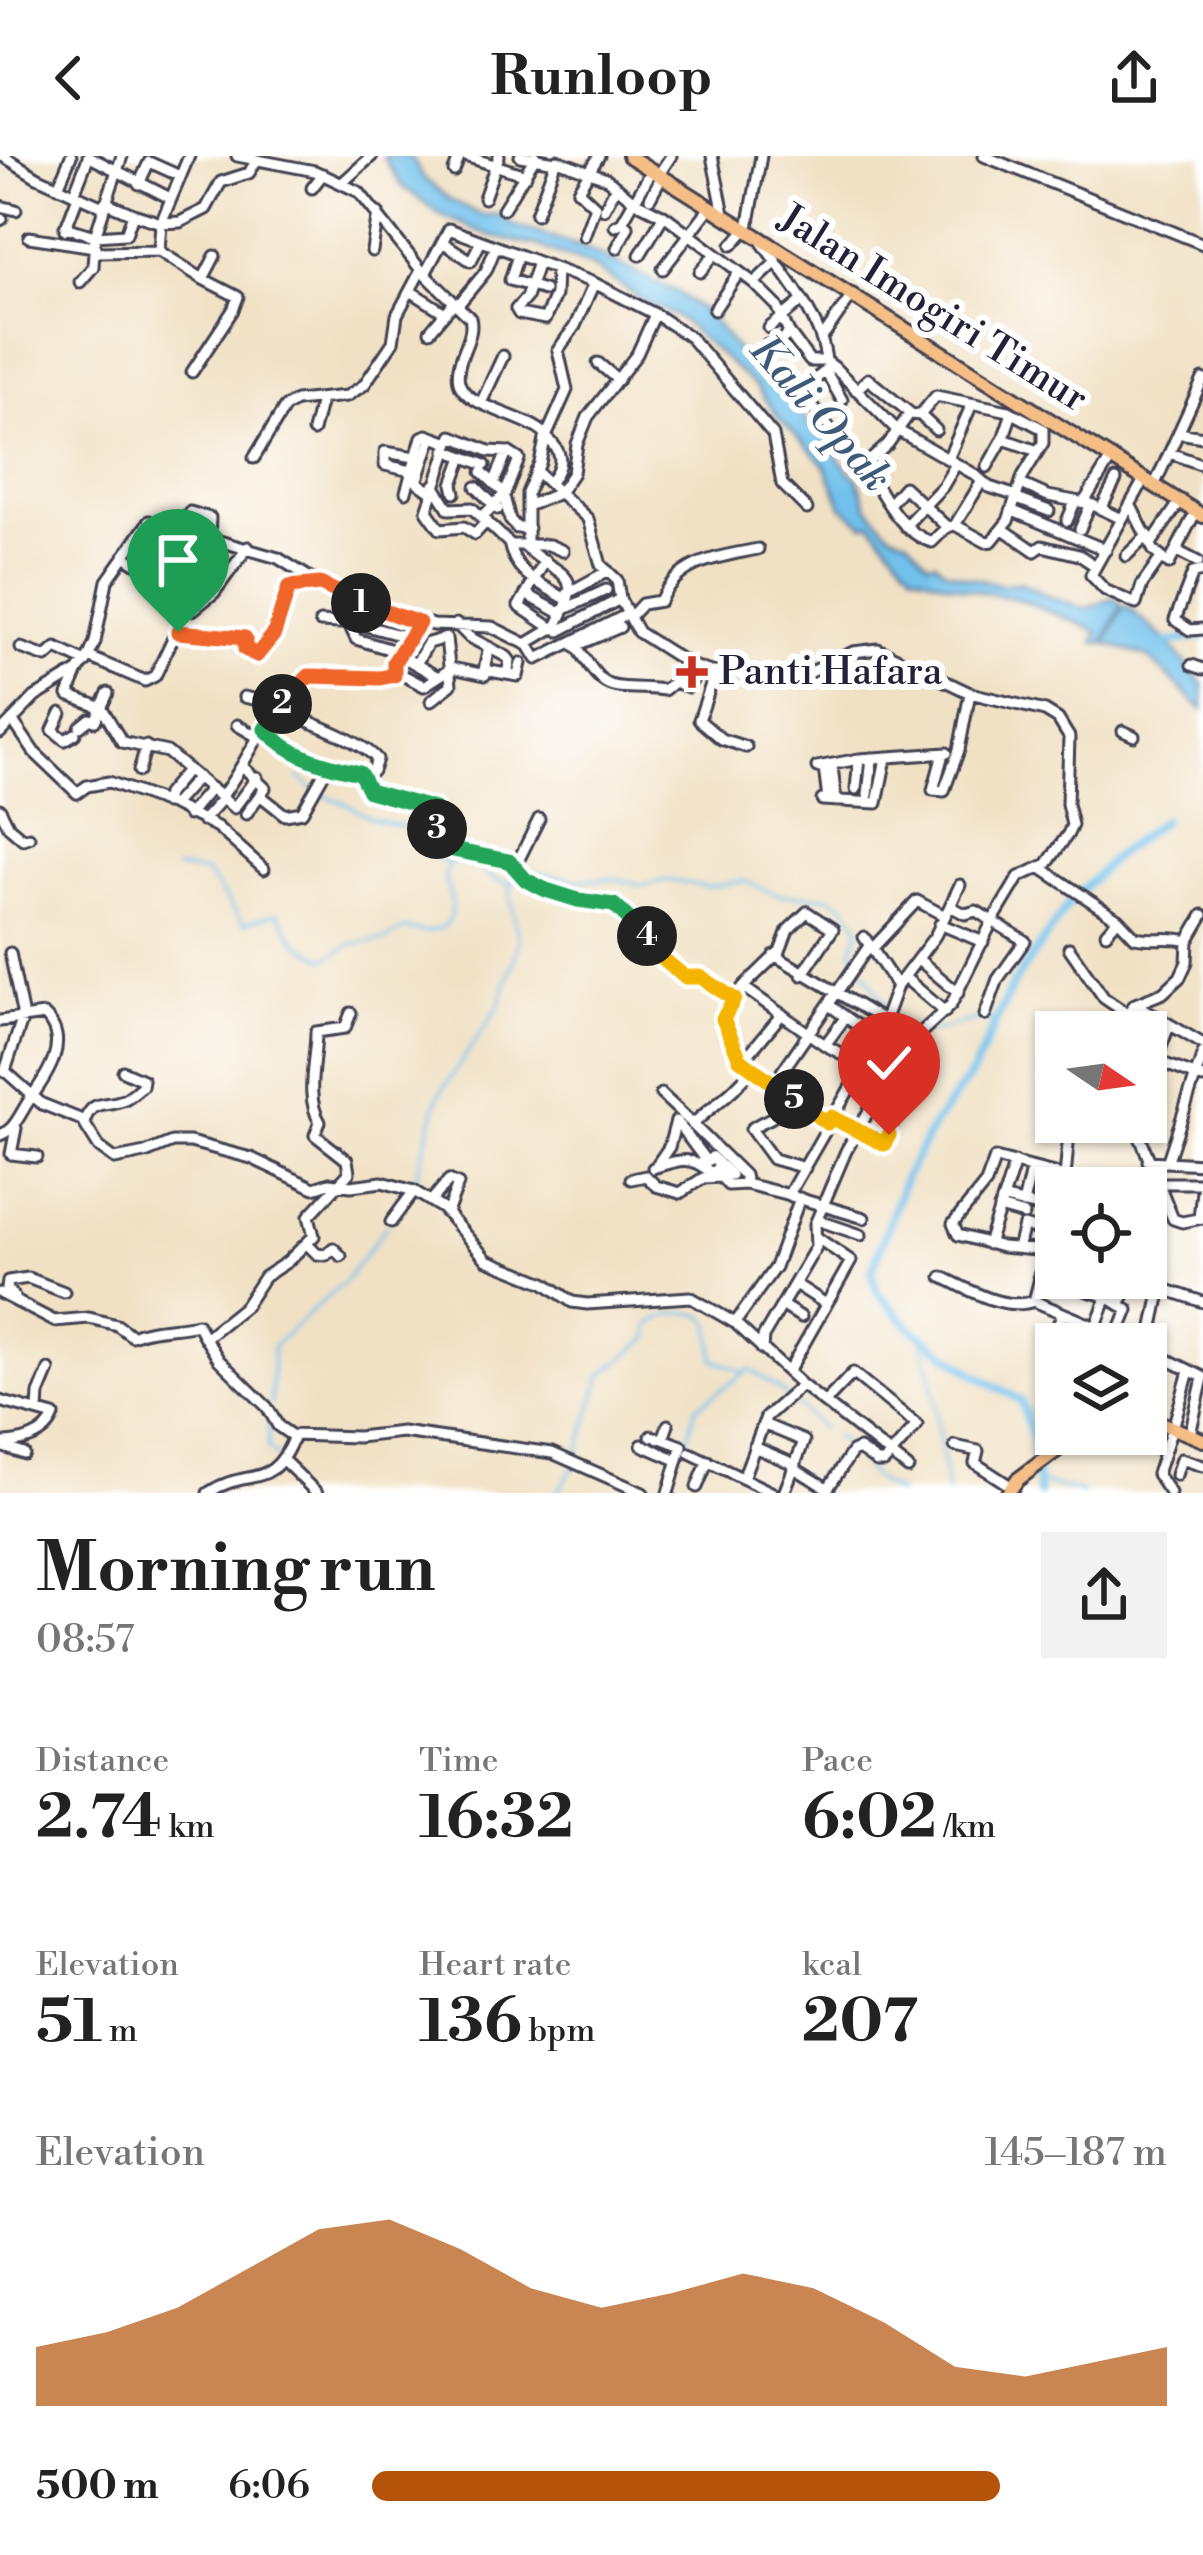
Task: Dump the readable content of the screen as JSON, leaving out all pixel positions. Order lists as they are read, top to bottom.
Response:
{
  "streets": {
    "main road": ["Jalan Imogiri Timur"]
  },
  "water": ["Kali Opak"],
  "places": {
    "health": ["Panti Hafara"]
  },
  "north": "right",
  "page": {
    "header": "Runloop",
    "pins": [
      "1",
      "2",
      "3",
      "4",
      "5"
    ],
    "heading": ["Morning run", "08:57"],
    "stats": [
      ["Distance", "2.74 km"],
      ["Time", "16:32"],
      ["Pace", "6:02 /km"],
      ["Elevation", "51 m"],
      ["Heart rate", "136 bpm"],
      ["kcal", "207"]
    ],
    "chart": ["Elevation", "145–187 m"],
    "list": [
      {
        "name": "500 m",
        "note": "6:06"
      }
    ]
  }
}
